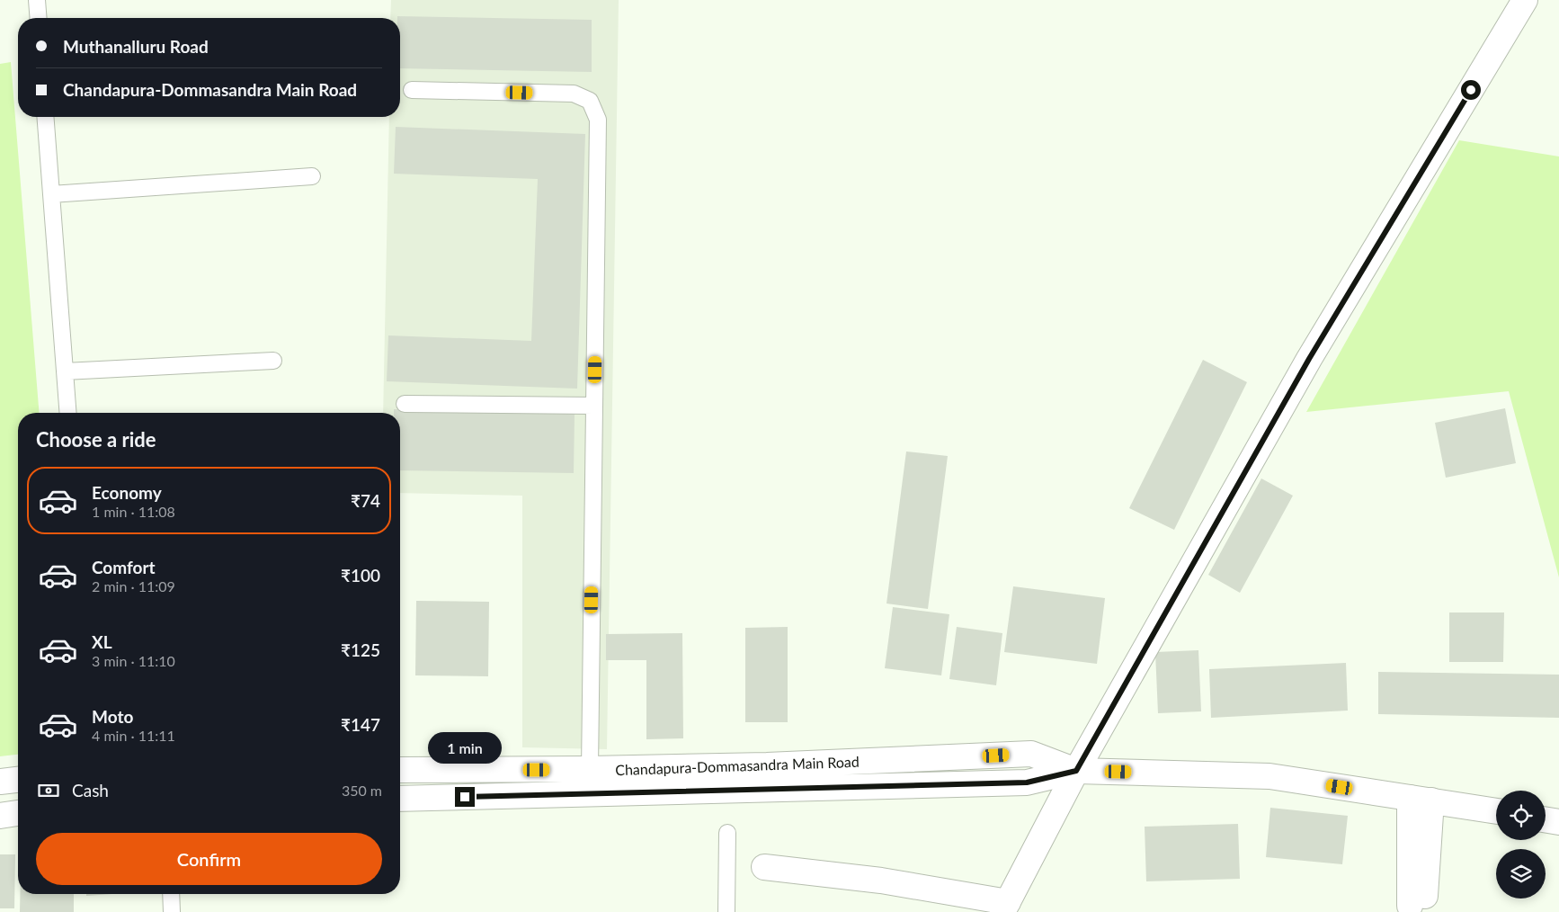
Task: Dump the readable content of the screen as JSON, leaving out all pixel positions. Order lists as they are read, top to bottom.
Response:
{
  "streets": {
    "main road": ["Chandapura-Dommasandra Main Road"]
  },
  "page": {
    "banner": ["Muthanalluru Road", "Chandapura-Dommasandra Main Road"],
    "heading": "Choose a ride",
    "list": [
      {
        "name": "Economy",
        "note": "1 min · 11:08",
        "value": "₹74"
      },
      {
        "name": "Comfort",
        "note": "2 min · 11:09",
        "value": "₹100"
      },
      {
        "name": "XL",
        "note": "3 min · 11:10",
        "value": "₹125"
      },
      {
        "name": "Moto",
        "note": "4 min · 11:11",
        "value": "₹147"
      }
    ],
    "bubble": "1 min",
    "pay": ["Cash", "350 m"],
    "buttons": "Confirm"
  }
}
